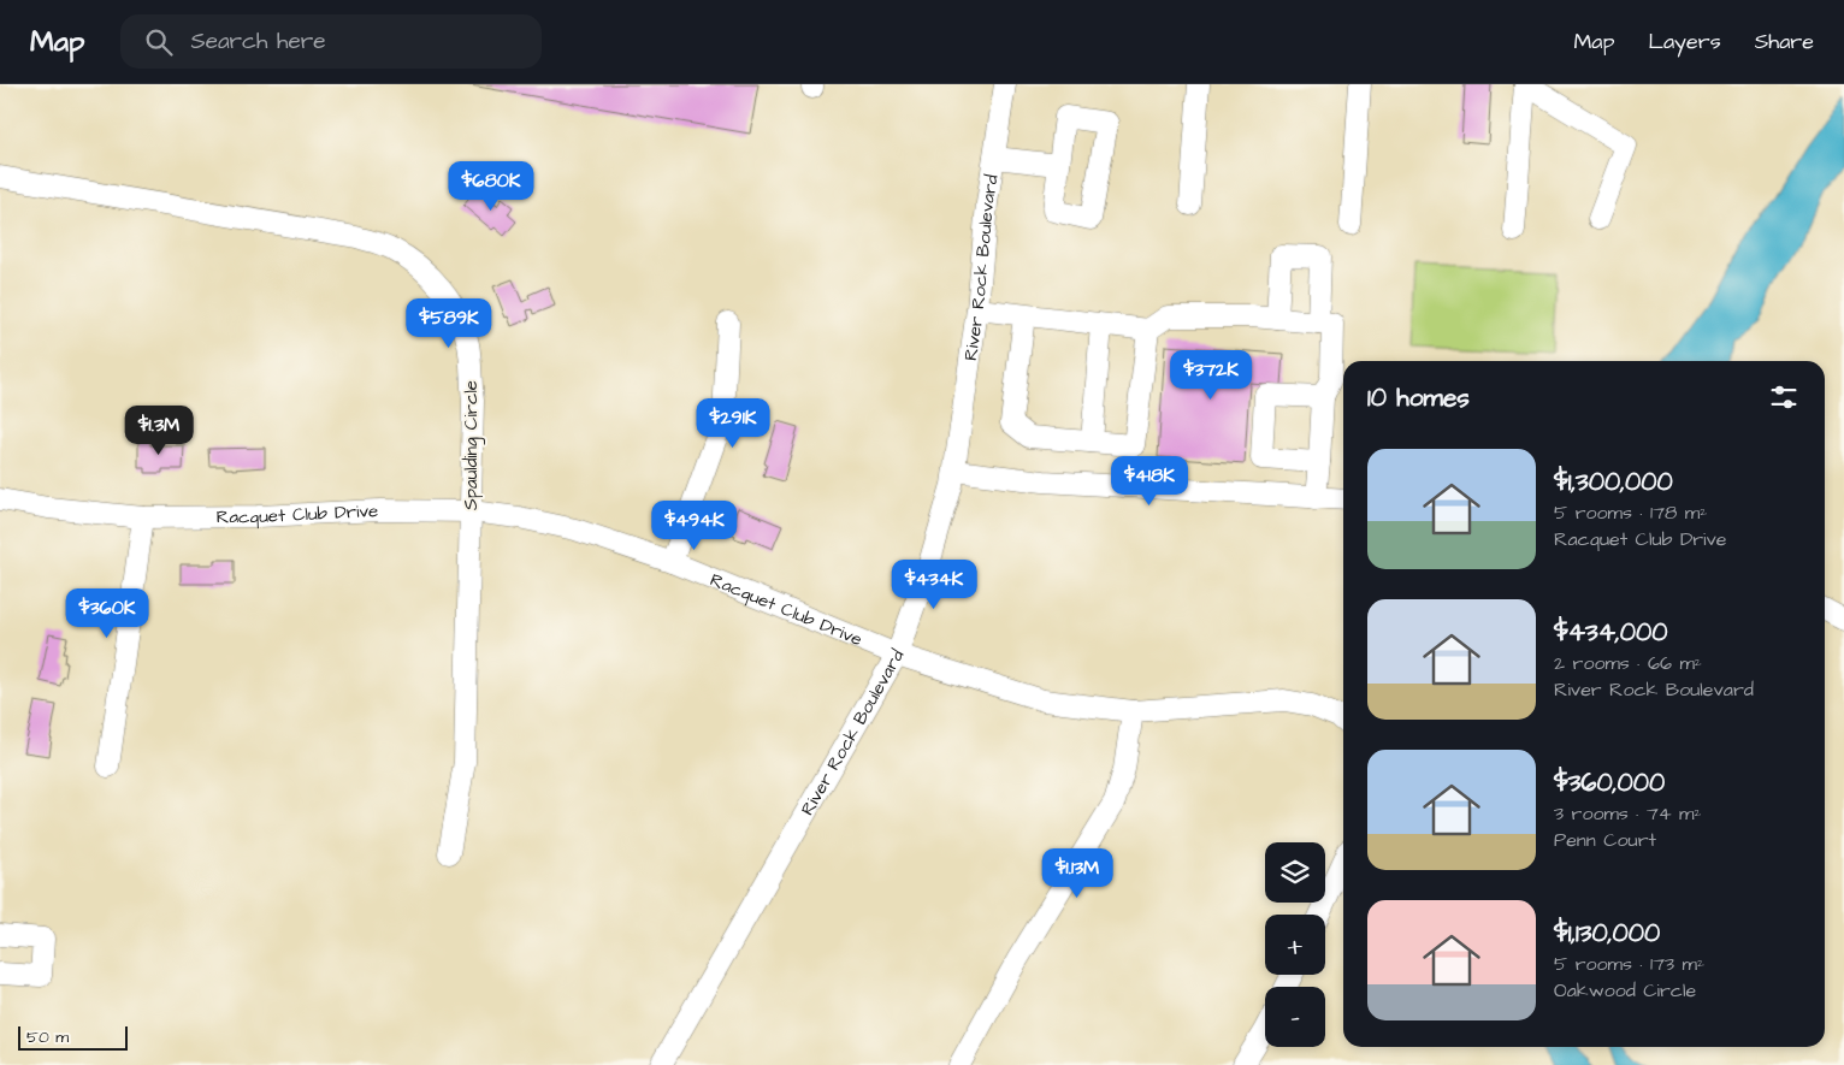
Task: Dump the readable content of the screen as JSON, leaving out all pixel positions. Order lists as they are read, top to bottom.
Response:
{
  "streets": {
    "street": ["River Rock Boulevard", "Spaulding Circle", "Racquet Club Drive"]
  },
  "crossings": [
    ["River Rock Boulevard", "Racquet Club Drive"],
    ["Spaulding Circle", "Racquet Club Drive"]
  ],
  "scale_bar": "50 m",
  "page": {
    "header": "Map",
    "search": "Search here",
    "nav": ["Map", "Layers", "Share"],
    "price": [
      "$680K",
      "$589K",
      "$372K",
      "$291K",
      "$1.3M",
      "$418K",
      "$494K",
      "$434K",
      "$360K",
      "$1.13M"
    ],
    "heading": "10 homes",
    "list": [
      {
        "name": "$1,300,000",
        "note": "5 rooms · 178 m² · Racquet Club Drive"
      },
      {
        "name": "$434,000",
        "note": "2 rooms · 66 m² · River Rock Boulevard"
      },
      {
        "name": "$360,000",
        "note": "3 rooms · 74 m² · Penn Court"
      },
      {
        "name": "$1,130,000",
        "note": "5 rooms · 173 m² · Oakwood Circle"
      }
    ],
    "map_buttons": ["+", "−"],
    "scale": "50 m"
  }
}
